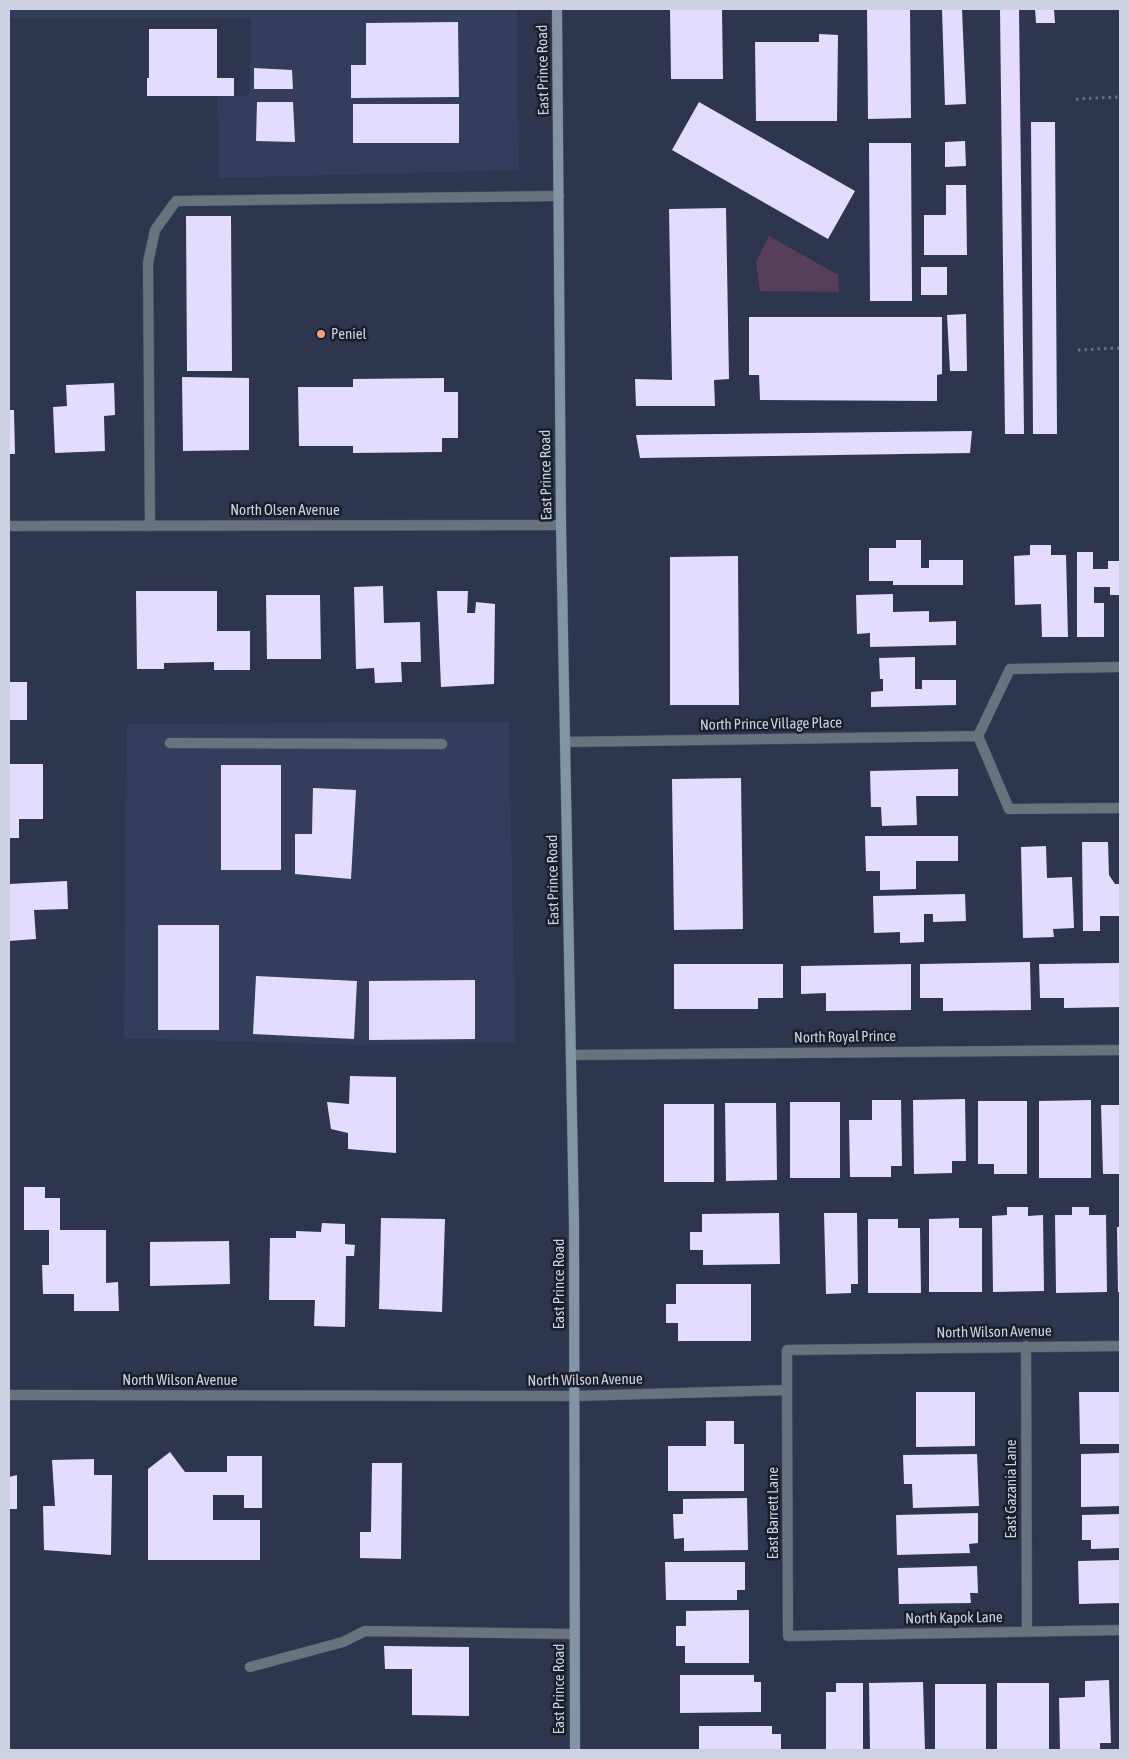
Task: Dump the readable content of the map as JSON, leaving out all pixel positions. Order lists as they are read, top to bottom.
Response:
{
  "streets": {
    "main road": ["East Prince Road"],
    "street": [
      "North Olsen Avenue",
      "North Prince Village Place",
      "North Royal Prince",
      "North Wilson Avenue",
      "East Gazania Lane",
      "East Barrett Lane",
      "North Kapok Lane"
    ]
  },
  "crossings": [
    ["East Prince Road", "North Olsen Avenue"],
    ["East Prince Road", "North Prince Village Place"],
    ["East Prince Road", "North Royal Prince"],
    ["East Prince Road", "North Wilson Avenue"],
    ["North Wilson Avenue", "East Gazania Lane"],
    ["North Wilson Avenue", "East Barrett Lane"],
    ["East Gazania Lane", "North Kapok Lane"],
    ["East Barrett Lane", "North Kapok Lane"]
  ],
  "places": ["Peniel"]
}
